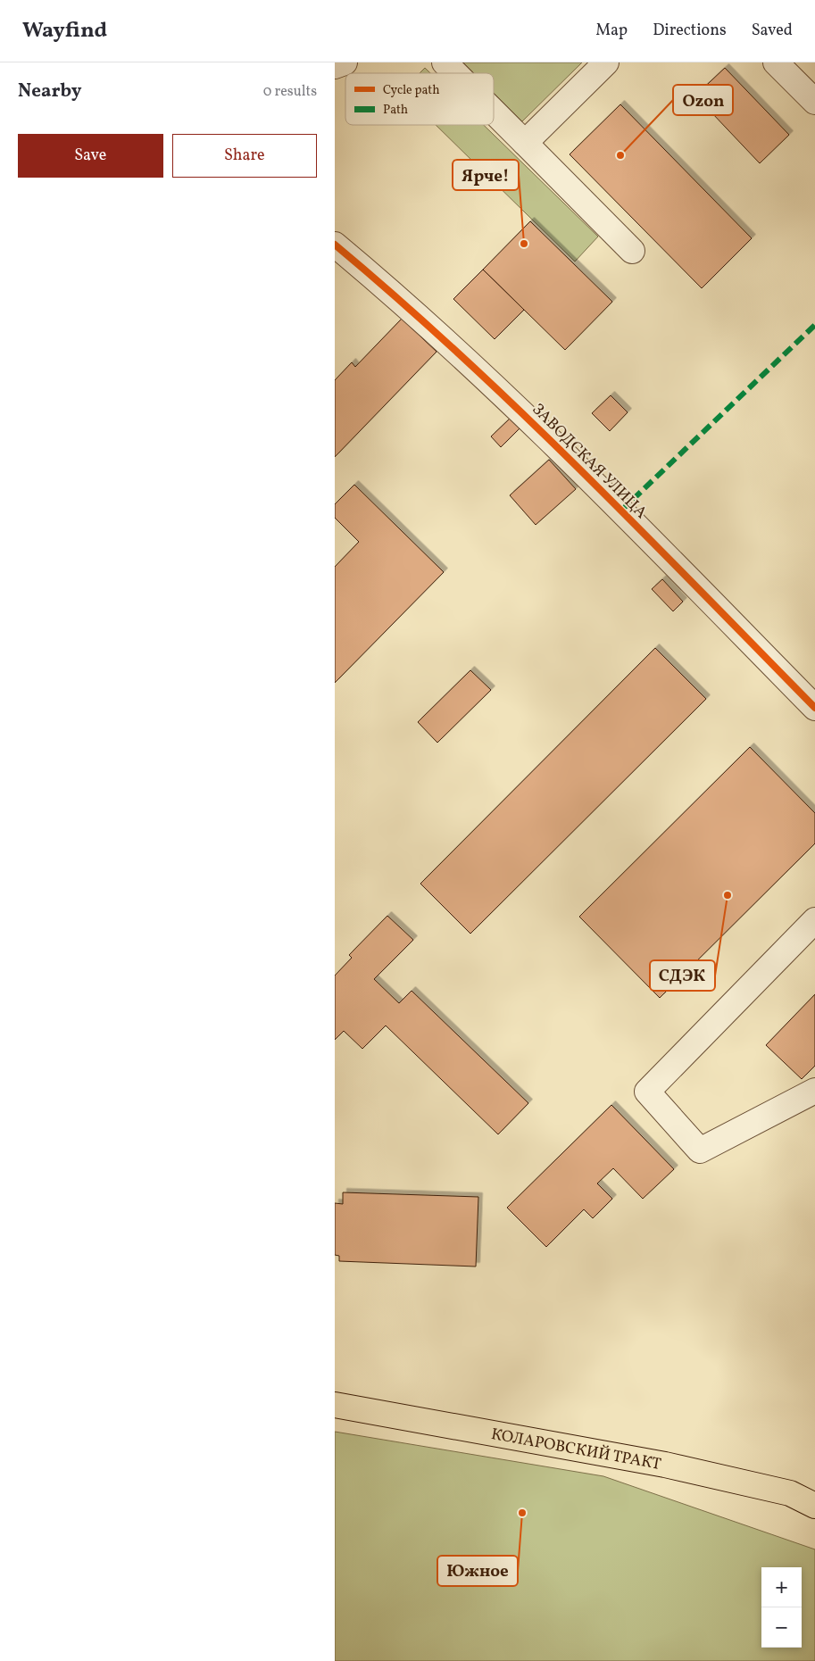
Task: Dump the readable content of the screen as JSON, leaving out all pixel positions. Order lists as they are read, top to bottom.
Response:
{
  "streets": {
    "main road": ["КОЛАРОВСКИЙ ТРАКТ"],
    "street": ["ЗАВОДСКАЯ УЛИЦА"]
  },
  "places": [
    "Ozon",
    "Ярче!",
    "СДЭК",
    "Южное"
  ],
  "legend": ["Cycle path", "Path"],
  "page": {
    "header": "Wayfind",
    "nav": ["Map", "Directions", "Saved"],
    "heading": ["Nearby", "0 results"],
    "buttons": ["Save", "Share"],
    "map_buttons": ["+", "−"]
  }
}
